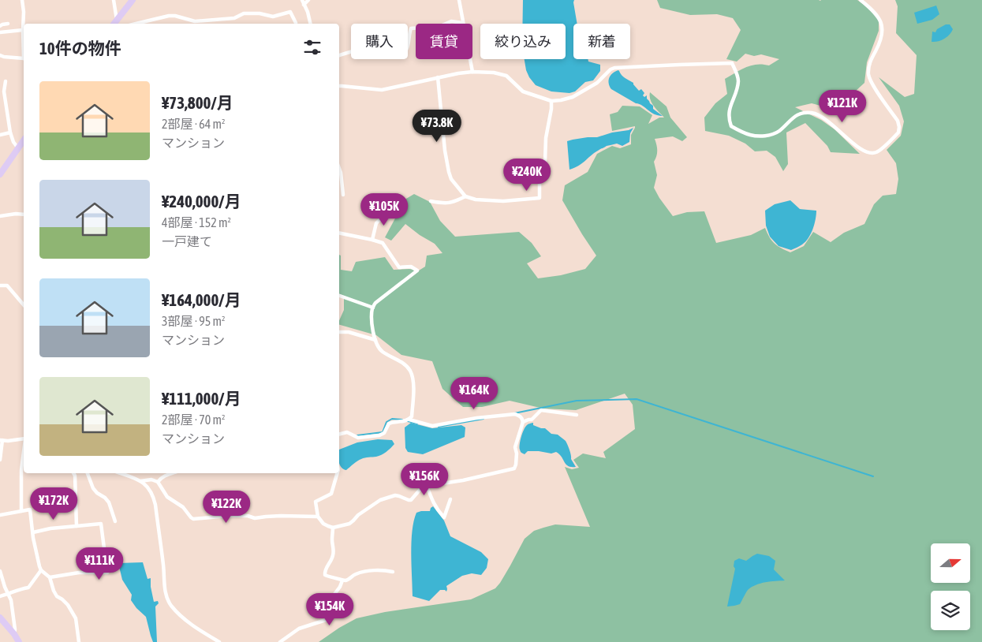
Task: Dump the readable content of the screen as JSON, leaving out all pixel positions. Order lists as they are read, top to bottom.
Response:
{
  "north": "right",
  "page": {
    "chip": [
      "購入",
      "賃貸",
      "絞り込み",
      "新着"
    ],
    "heading": "10件の物件",
    "list": [
      {
        "name": "¥73,800/月",
        "note": "2部屋 · 64 m² · マンション"
      },
      {
        "name": "¥240,000/月",
        "note": "4部屋 · 152 m² · 一戸建て"
      },
      {
        "name": "¥164,000/月",
        "note": "3部屋 · 95 m² · マンション"
      },
      {
        "name": "¥111,000/月",
        "note": "2部屋 · 70 m² · マンション"
      }
    ],
    "price": [
      "¥121K",
      "¥73.8K",
      "¥240K",
      "¥105K",
      "¥164K",
      "¥156K",
      "¥172K",
      "¥122K",
      "¥111K",
      "¥154K"
    ]
  }
}
